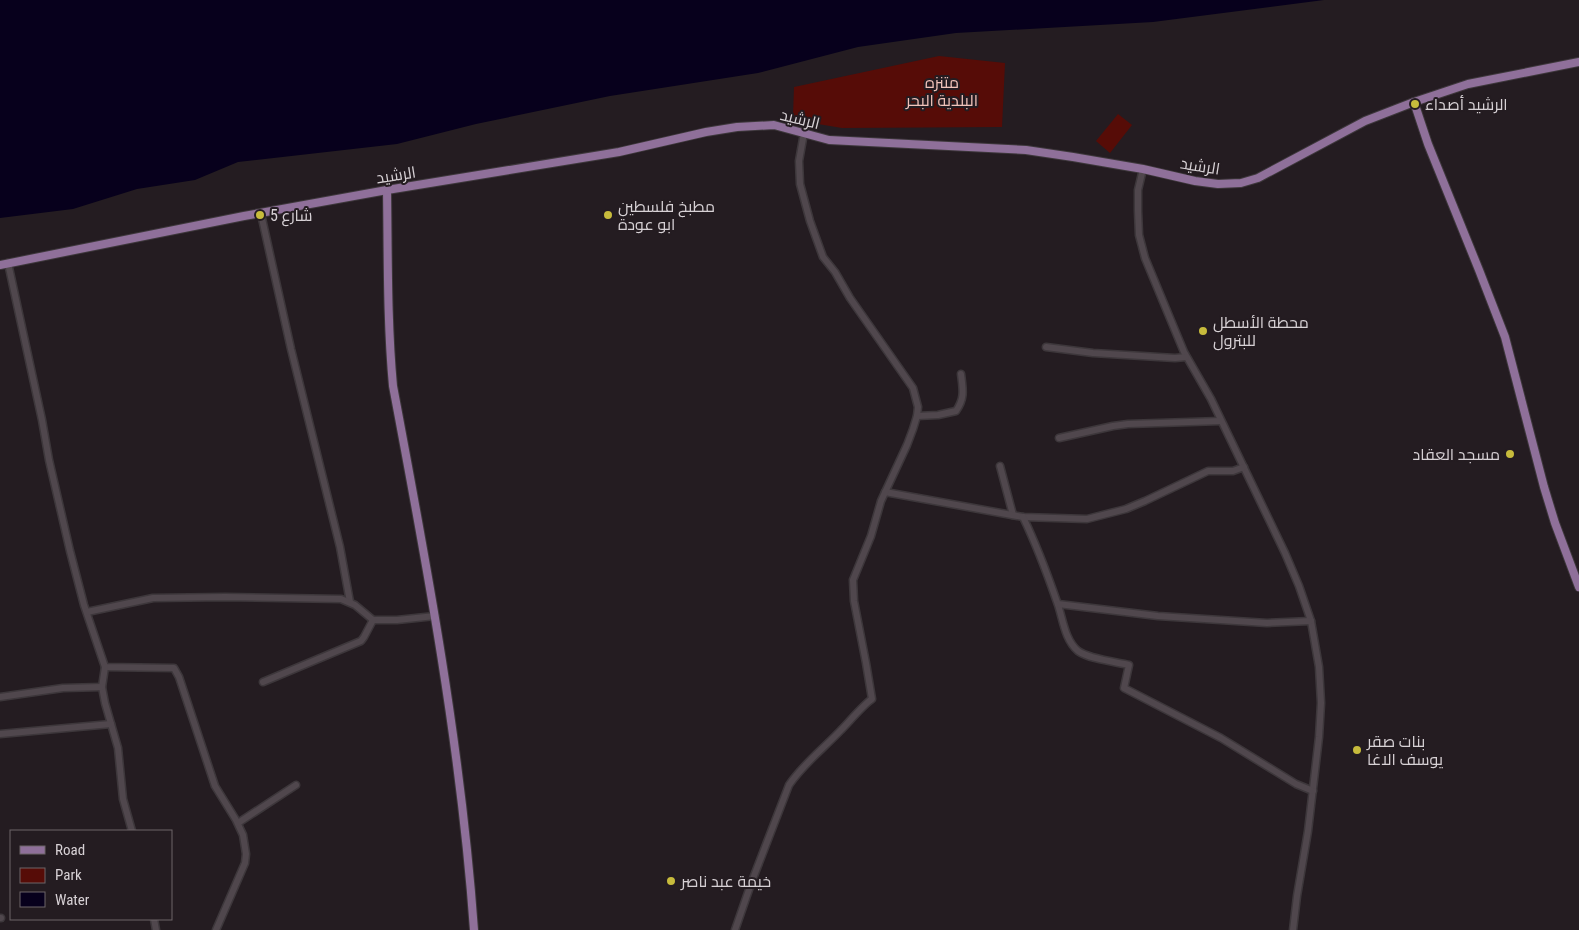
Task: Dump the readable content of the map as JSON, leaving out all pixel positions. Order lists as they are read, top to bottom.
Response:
{
  "streets": {
    "main road": ["الرشيد"]
  },
  "parks": ["متنزه البلدية البحر"],
  "places": [
    "الرشيد أصداء",
    "شارع 5",
    "مطبخ فلسطين ابو عودة",
    "محطة الأسطل للبترول",
    "مسجد العقاد",
    "بنات صقر يوسف الاغا",
    "خيمة عبد ناصر"
  ],
  "legend": ["Road", "Park", "Water"]
}
